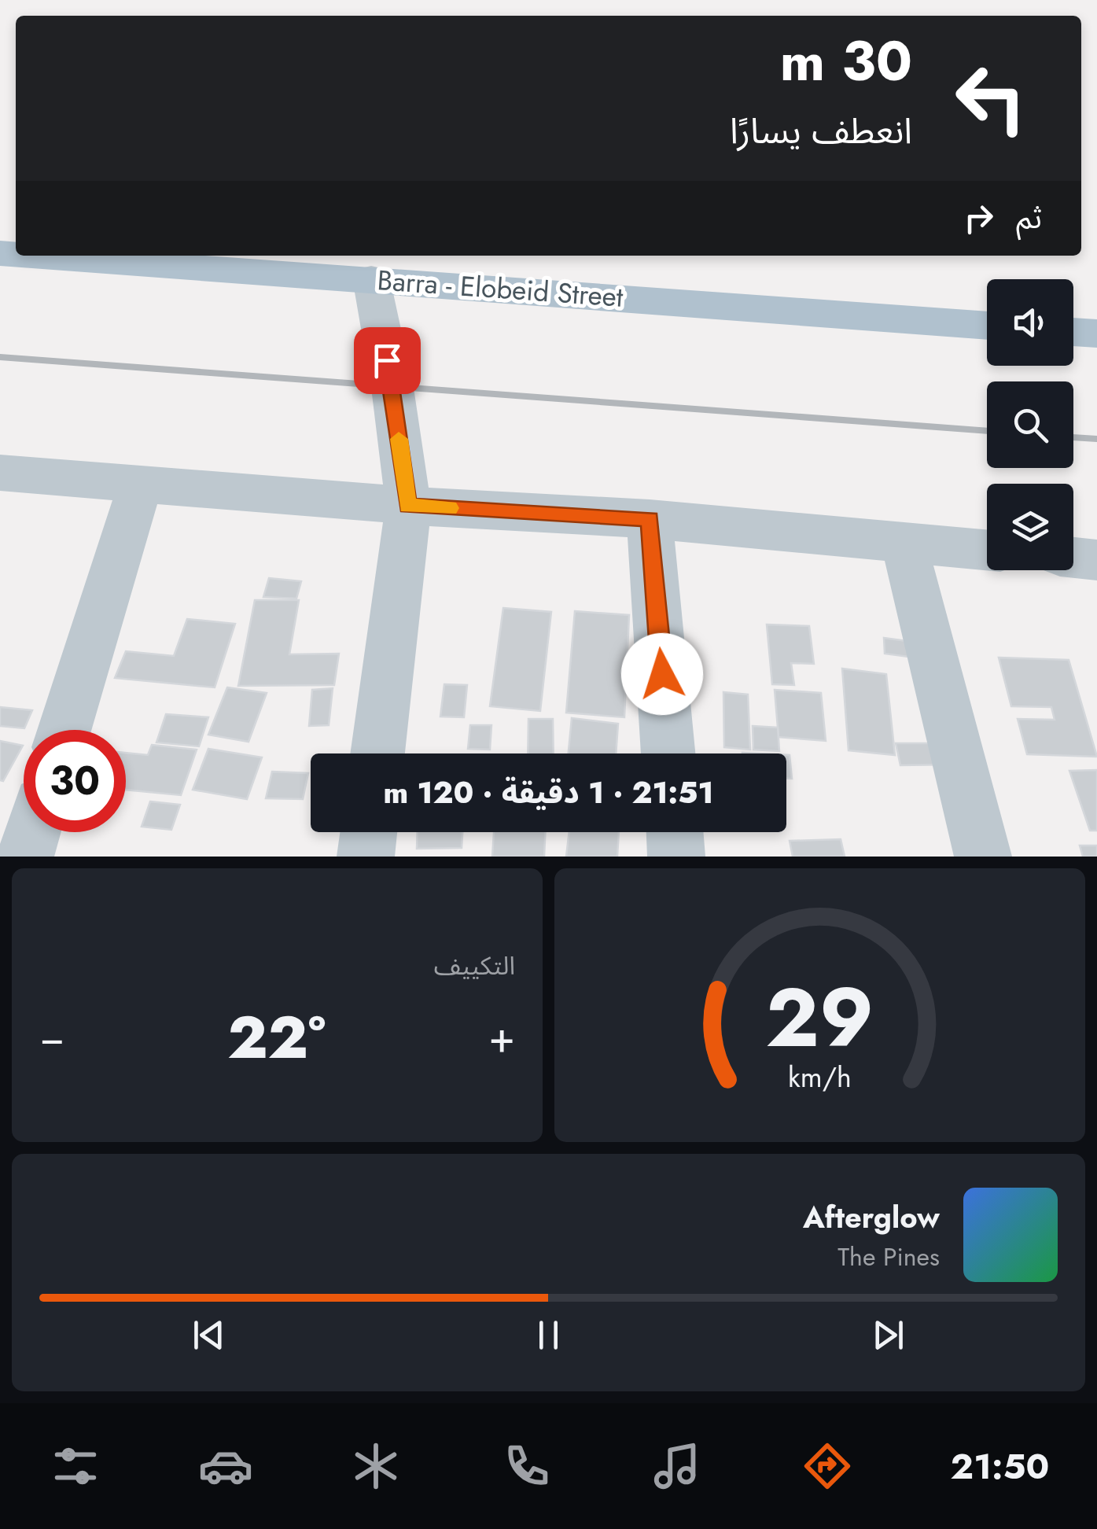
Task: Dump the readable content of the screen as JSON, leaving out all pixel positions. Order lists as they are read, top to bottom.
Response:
{
  "streets": {
    "main road": ["Barra - Elobeid Street"]
  },
  "page": {
    "turn": ["30 m", "انعطف يسارًا"],
    "then": "ثم",
    "limit": "30",
    "trip": "21:51 · 1 دقيقة · 120 m",
    "tile": "التكييف",
    "heat": ["−", "22°", "+"],
    "song": ["Afterglow", "The Pines"],
    "tabs": "21:50",
    "gauge": ["29", "km/h"]
  }
}
